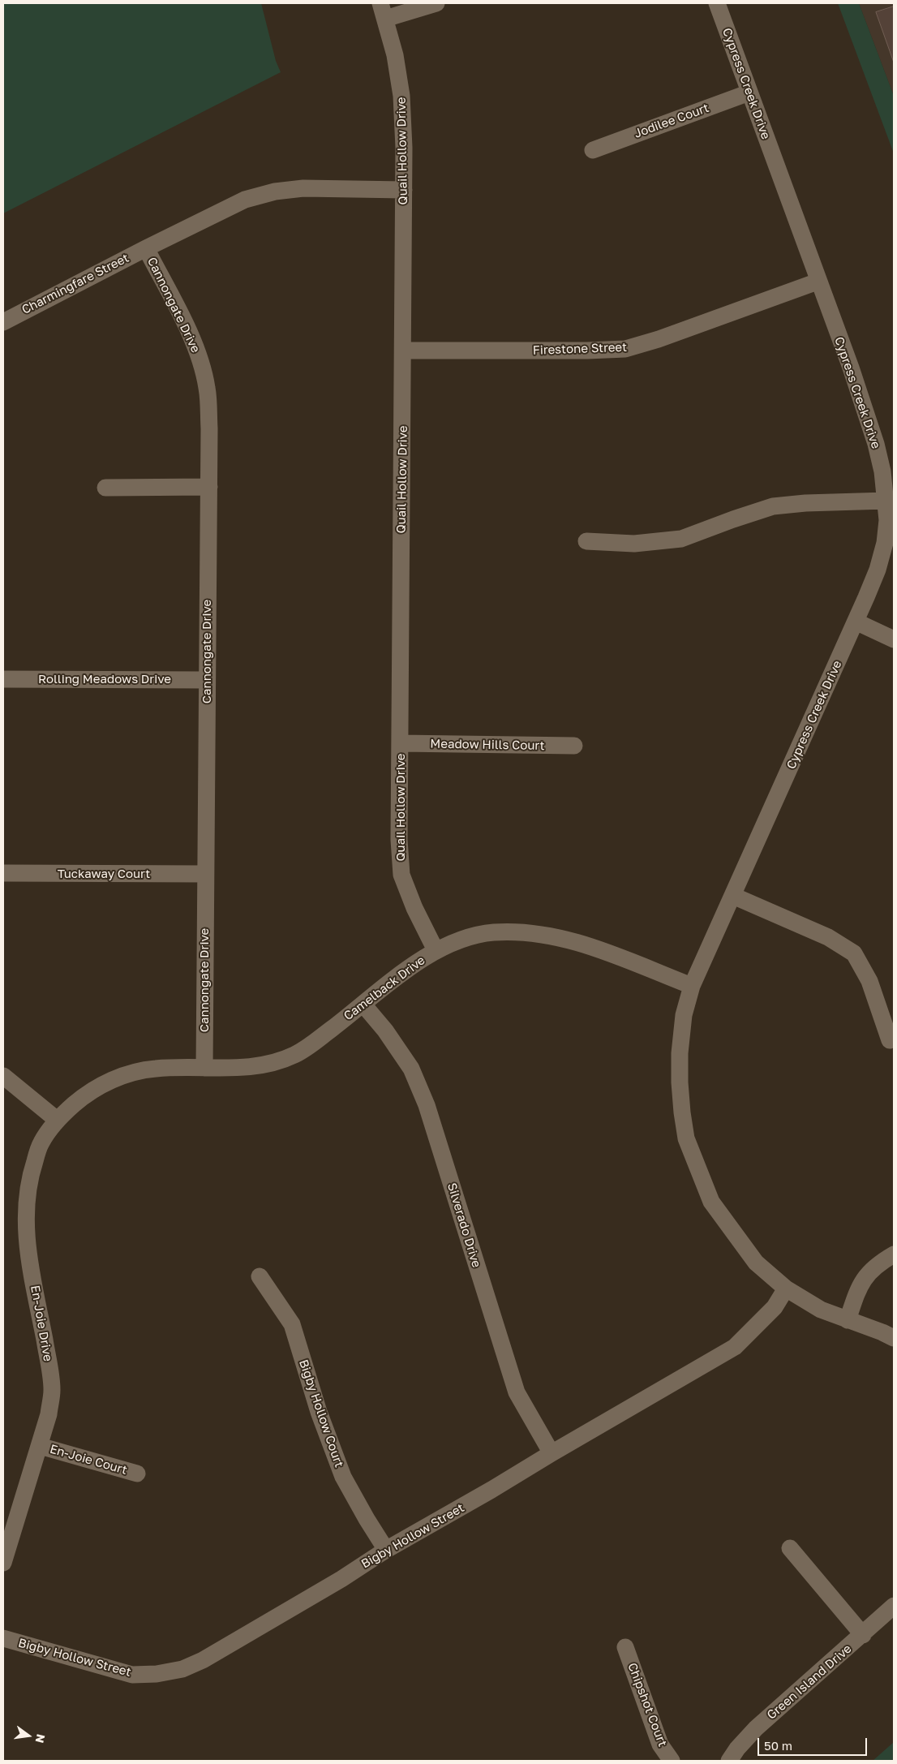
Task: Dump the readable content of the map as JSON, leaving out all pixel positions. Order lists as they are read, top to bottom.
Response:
{
  "streets": {
    "street": [
      "Cypress Creek Drive",
      "Jodilee Court",
      "Quail Hollow Drive",
      "Charmingfare Street",
      "Cannongate Drive",
      "Firestone Street",
      "Rolling Meadows Drive",
      "Meadow Hills Court",
      "Tuckaway Court",
      "Camelback Drive",
      "Silverado Drive",
      "En-Joie Drive",
      "Bigby Hollow Court",
      "En-Joie Court",
      "Bigby Hollow Street",
      "Green Island Drive",
      "Chipshot Court"
    ]
  },
  "crossings": [
    ["Cypress Creek Drive", "Jodilee Court"],
    ["Cypress Creek Drive", "Firestone Street"],
    ["Cypress Creek Drive", "Camelback Drive"],
    ["Cypress Creek Drive", "Bigby Hollow Street"],
    ["Quail Hollow Drive", "Charmingfare Street"],
    ["Quail Hollow Drive", "Firestone Street"],
    ["Quail Hollow Drive", "Meadow Hills Court"],
    ["Quail Hollow Drive", "Camelback Drive"],
    ["Charmingfare Street", "Cannongate Drive"],
    ["Cannongate Drive", "Rolling Meadows Drive"],
    ["Cannongate Drive", "Tuckaway Court"],
    ["Cannongate Drive", "Camelback Drive"],
    ["Camelback Drive", "Silverado Drive"],
    ["Camelback Drive", "En-Joie Drive"],
    ["Silverado Drive", "Bigby Hollow Street"],
    ["En-Joie Drive", "En-Joie Court"],
    ["Bigby Hollow Court", "Bigby Hollow Street"]
  ],
  "scale_bar": "50 m",
  "north": "right"
}
